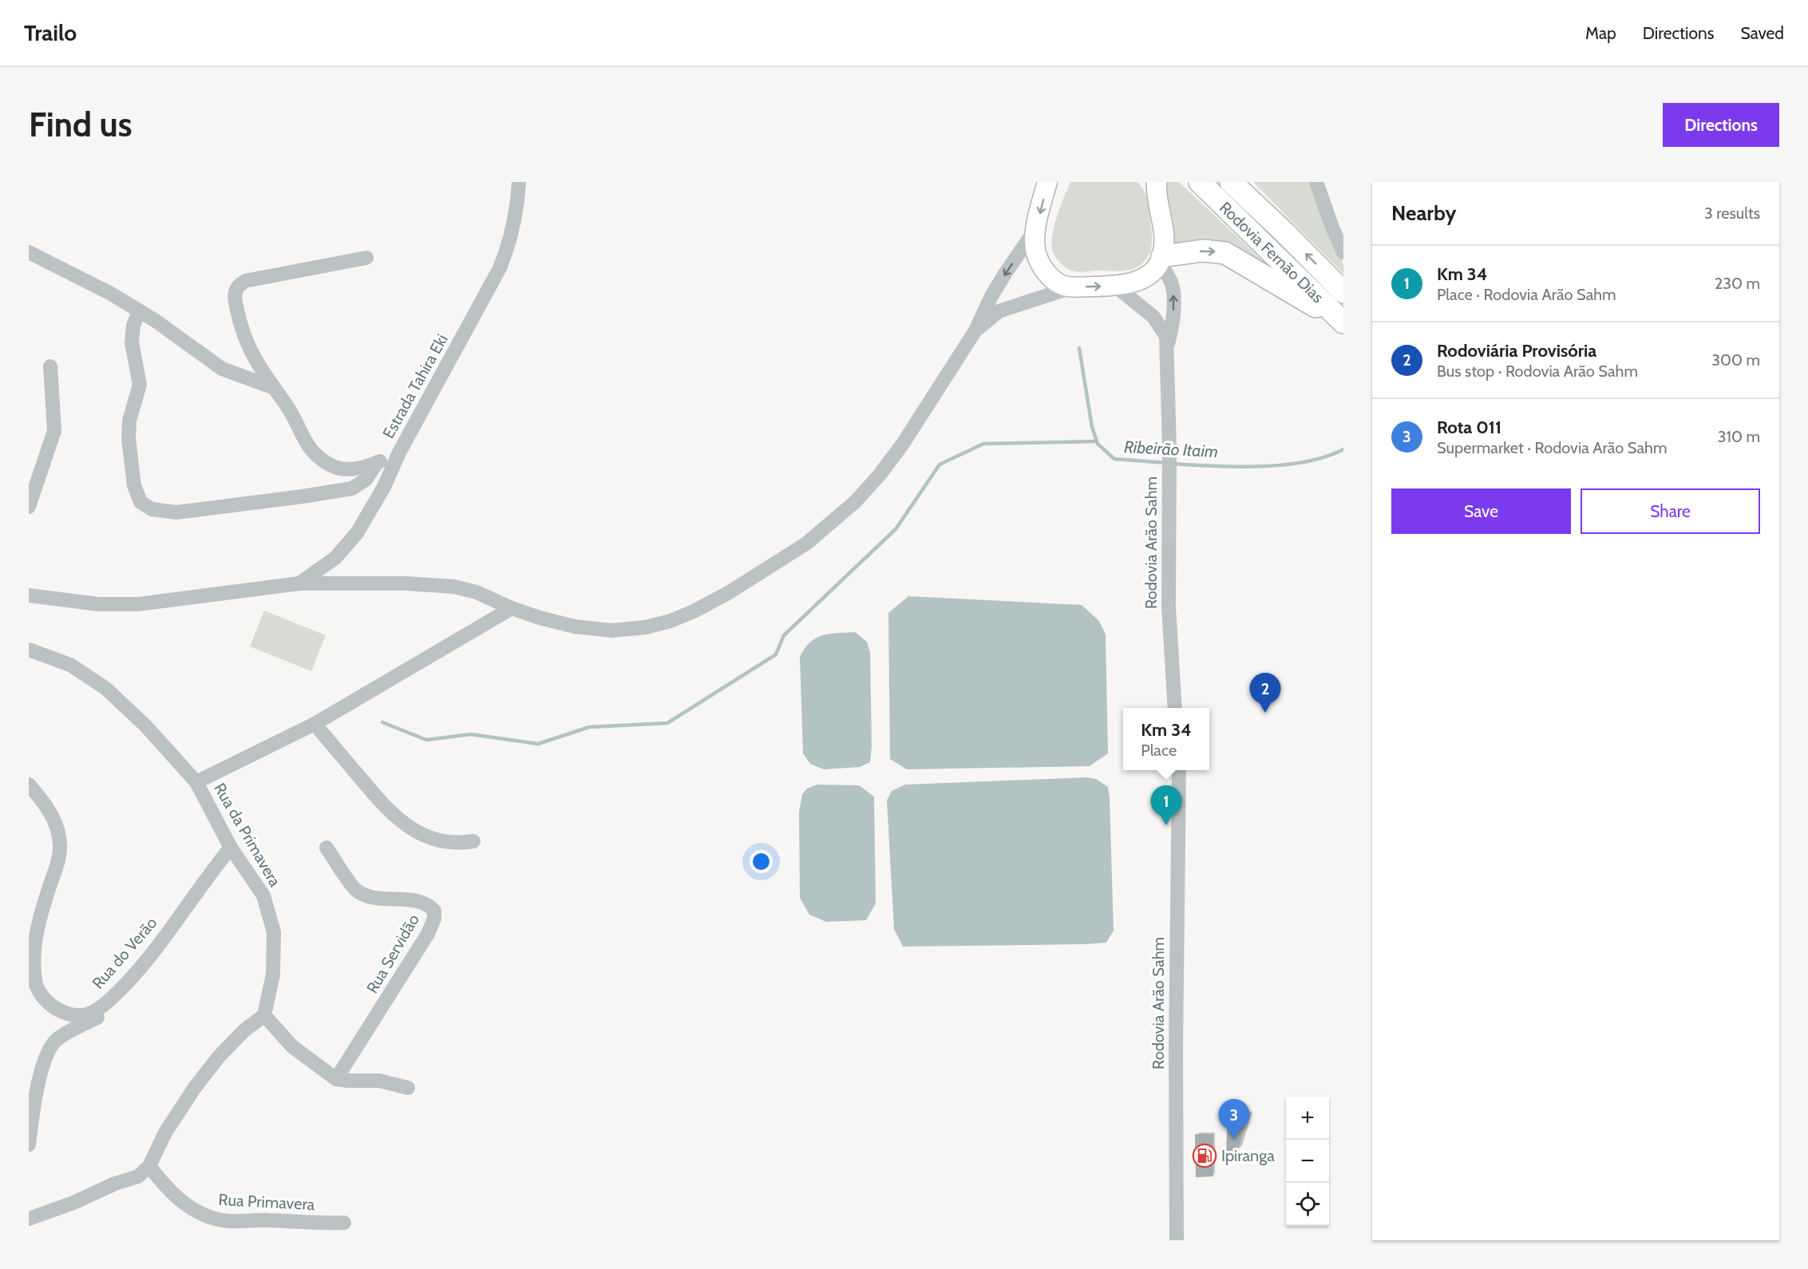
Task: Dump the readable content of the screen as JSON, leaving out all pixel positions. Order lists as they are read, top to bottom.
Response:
{
  "streets": {
    "highway": ["Rodovia Fernão Dias"],
    "street": [
      "Estrada Tahira Eki",
      "Rodovia Arão Sahm",
      "Rua da Primavera",
      "Rua do Verão",
      "Rua Servidão",
      "Rua Primavera"
    ]
  },
  "crossings": [
    ["Rua da Primavera", "Rua do Verão"]
  ],
  "water": ["Ribeirão Itaim"],
  "places": {
    "fuel station": ["Ipiranga"]
  },
  "page": {
    "header": "Trailo",
    "nav": ["Map", "Directions", "Saved"],
    "buttons": [
      "Directions",
      ["Save", "Share"]
    ],
    "title": "Find us",
    "heading": ["Nearby", "3 results"],
    "list": [
      {
        "mark": "1",
        "name": "Km 34",
        "note": "Place · Rodovia Arão Sahm",
        "value": "230 m"
      },
      {
        "mark": "2",
        "name": "Rodoviária Provisória",
        "note": "Bus stop · Rodovia Arão Sahm",
        "value": "300 m"
      },
      {
        "mark": "3",
        "name": "Rota 011",
        "note": "Supermarket · Rodovia Arão Sahm",
        "value": "310 m"
      }
    ],
    "pins": ["2", "1", "3"],
    "popup": ["Km 34", "Place"],
    "map_buttons": ["+", "−"]
  }
}
